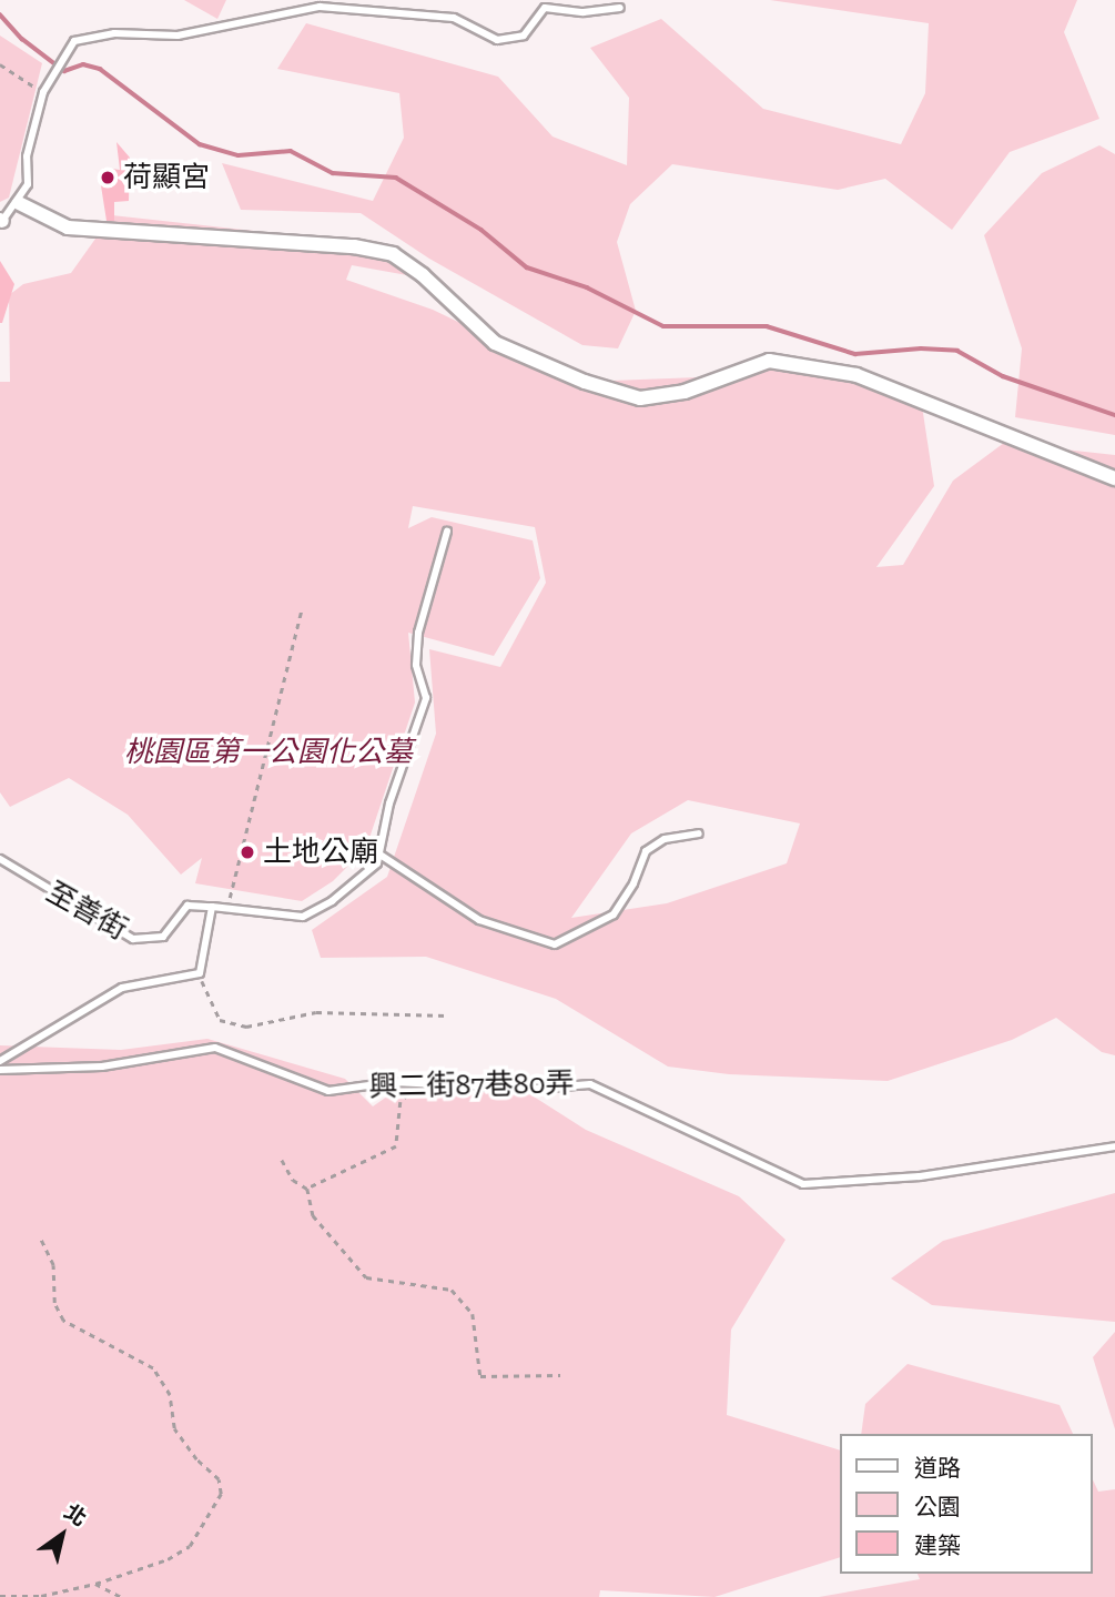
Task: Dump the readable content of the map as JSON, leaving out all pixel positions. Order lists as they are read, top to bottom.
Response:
{
  "streets": {
    "lane": ["至善街", "興二街87巷80弄"]
  },
  "parks": ["桃園區第一公園化公墓"],
  "places": ["荷顯宮", "土地公廟"],
  "legend": ["道路", "公園", "建築"],
  "north": "top right"
}
